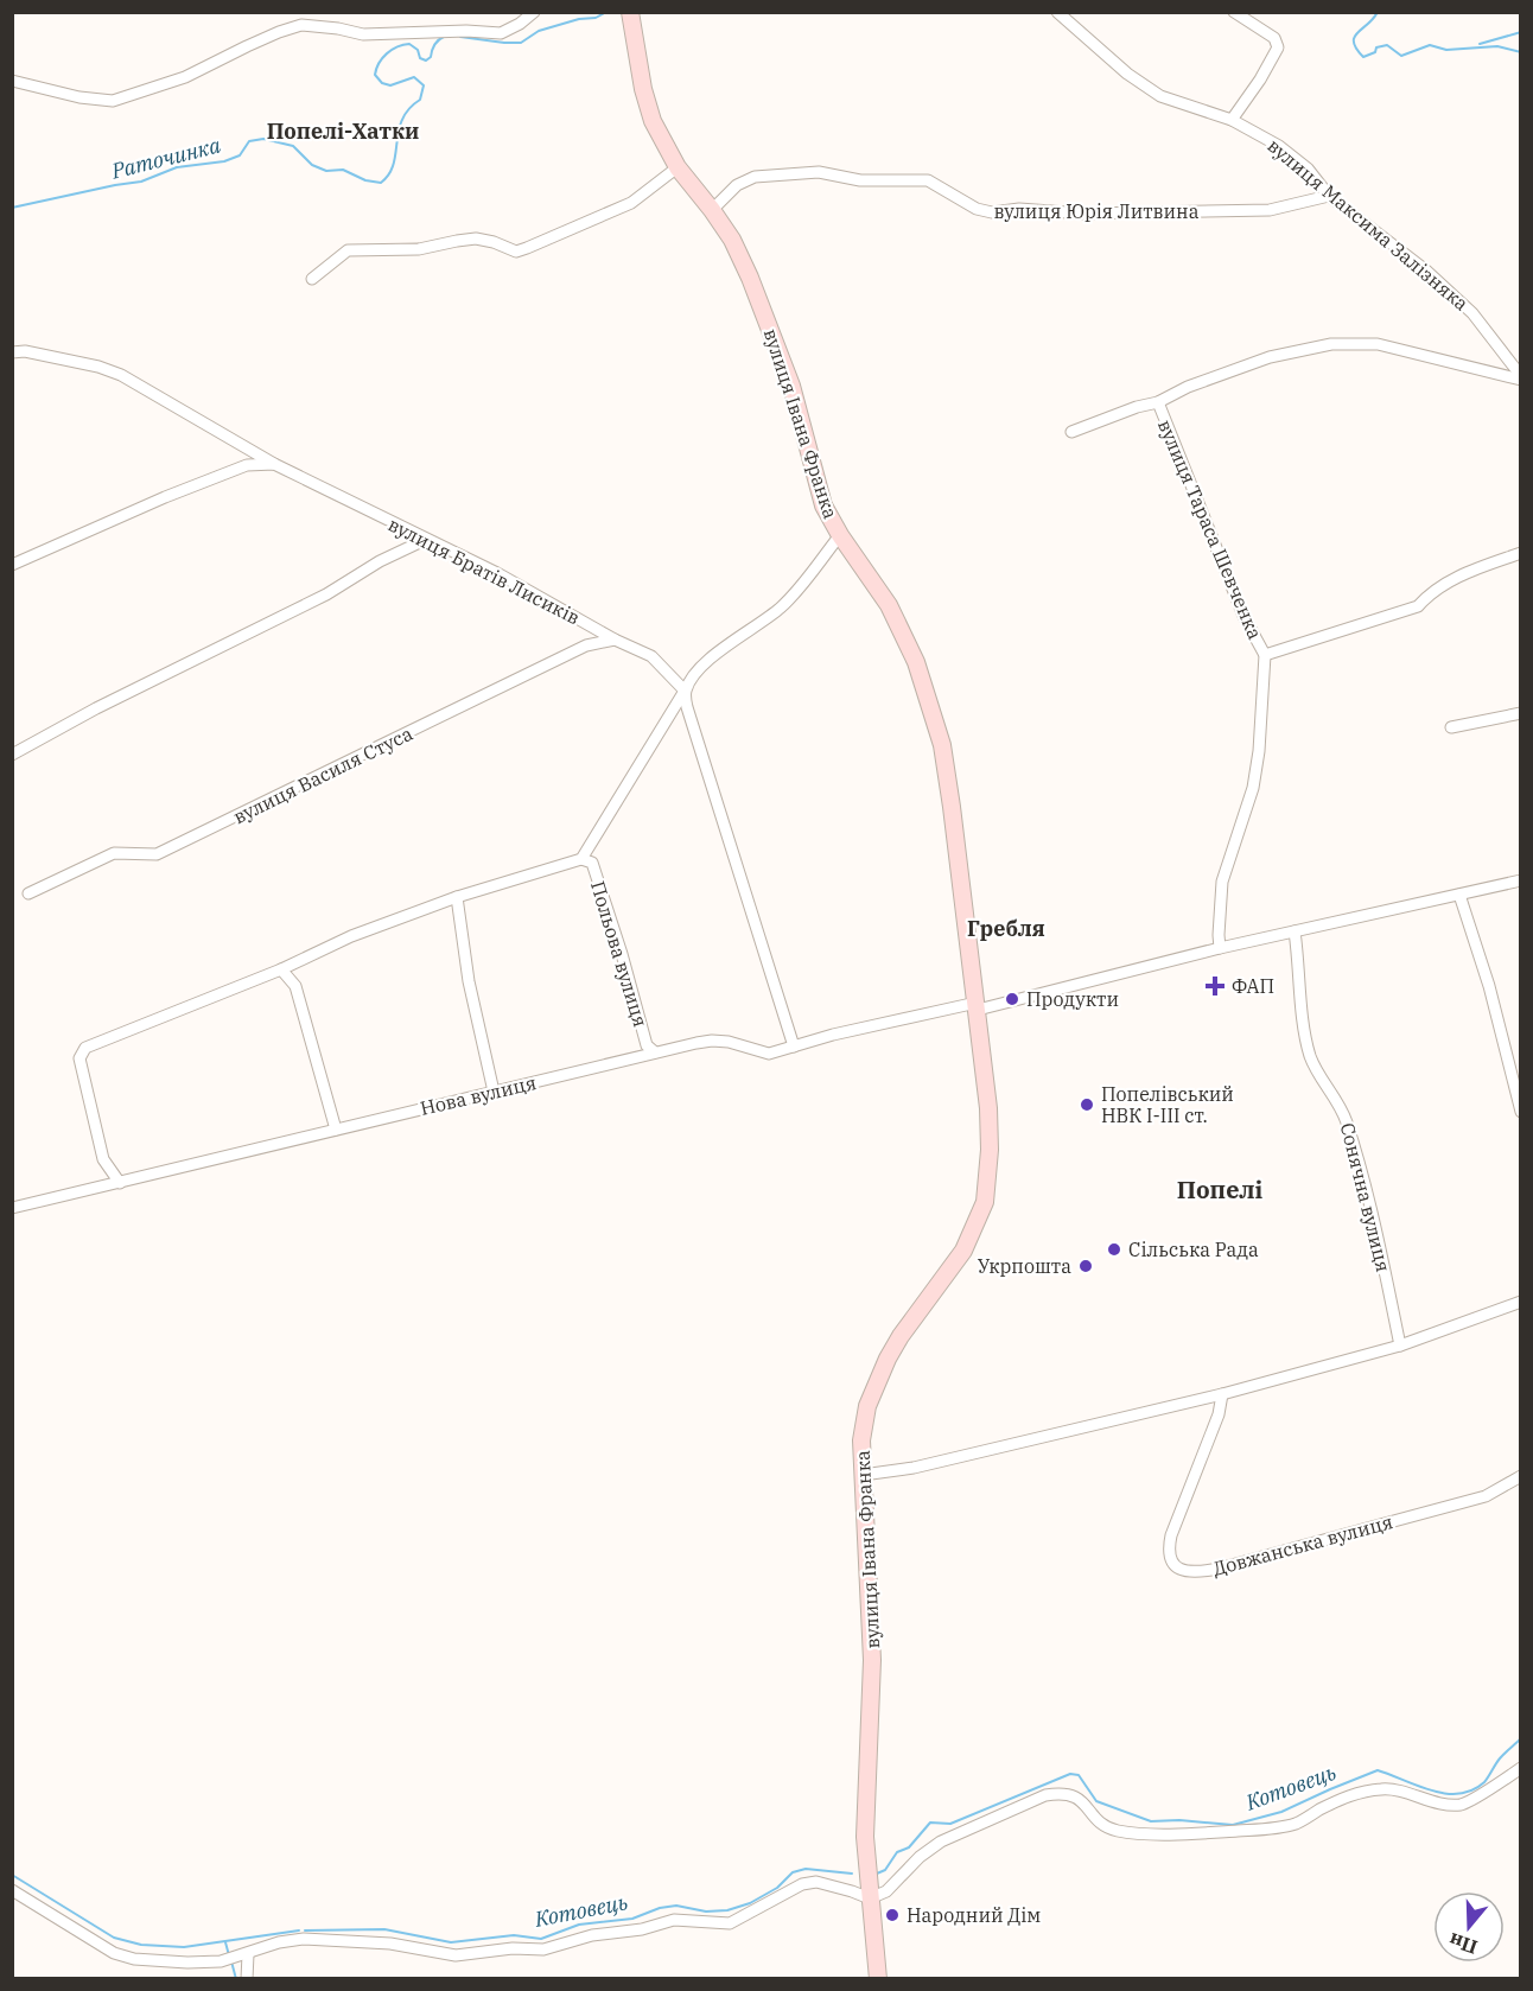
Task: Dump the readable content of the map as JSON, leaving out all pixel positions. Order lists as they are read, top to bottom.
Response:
{
  "streets": {
    "main road": ["вулиця Івана Франка"],
    "street": [
      "вулиця Юрія Литвина",
      "вулиця Максима Залізняка",
      "вулиця Тараса Шевченка",
      "вулиця Братів Лисиків",
      "вулиця Василя Стуса",
      "Польова вулиця",
      "Нова вулиця",
      "Сонячна вулиця",
      "Довжанська вулиця"
    ]
  },
  "crossings": [
    ["вулиця Юрія Литвина", "вулиця Максима Залізняка"],
    ["вулиця Юрія Литвина", "вулиця Івана Франка"],
    ["вулиця Максима Залізняка", "вулиця Тараса Шевченка"],
    ["вулиця Івана Франка", "Нова вулиця"],
    ["вулиця Братів Лисиків", "вулиця Василя Стуса"],
    ["Польова вулиця", "Нова вулиця"]
  ],
  "districts": ["Попелі-Хатки", "Гребля", "Попелі"],
  "water": ["Раточинка", "Котовець"],
  "places": {
    "health": ["ФАП"],
    "other": [
      "Продукти",
      "Попелівський НВК І-ІІІ ст.",
      "Сільська Рада",
      "Укрпошта",
      "Народний Дім"
    ]
  },
  "north": "bottom"
}
